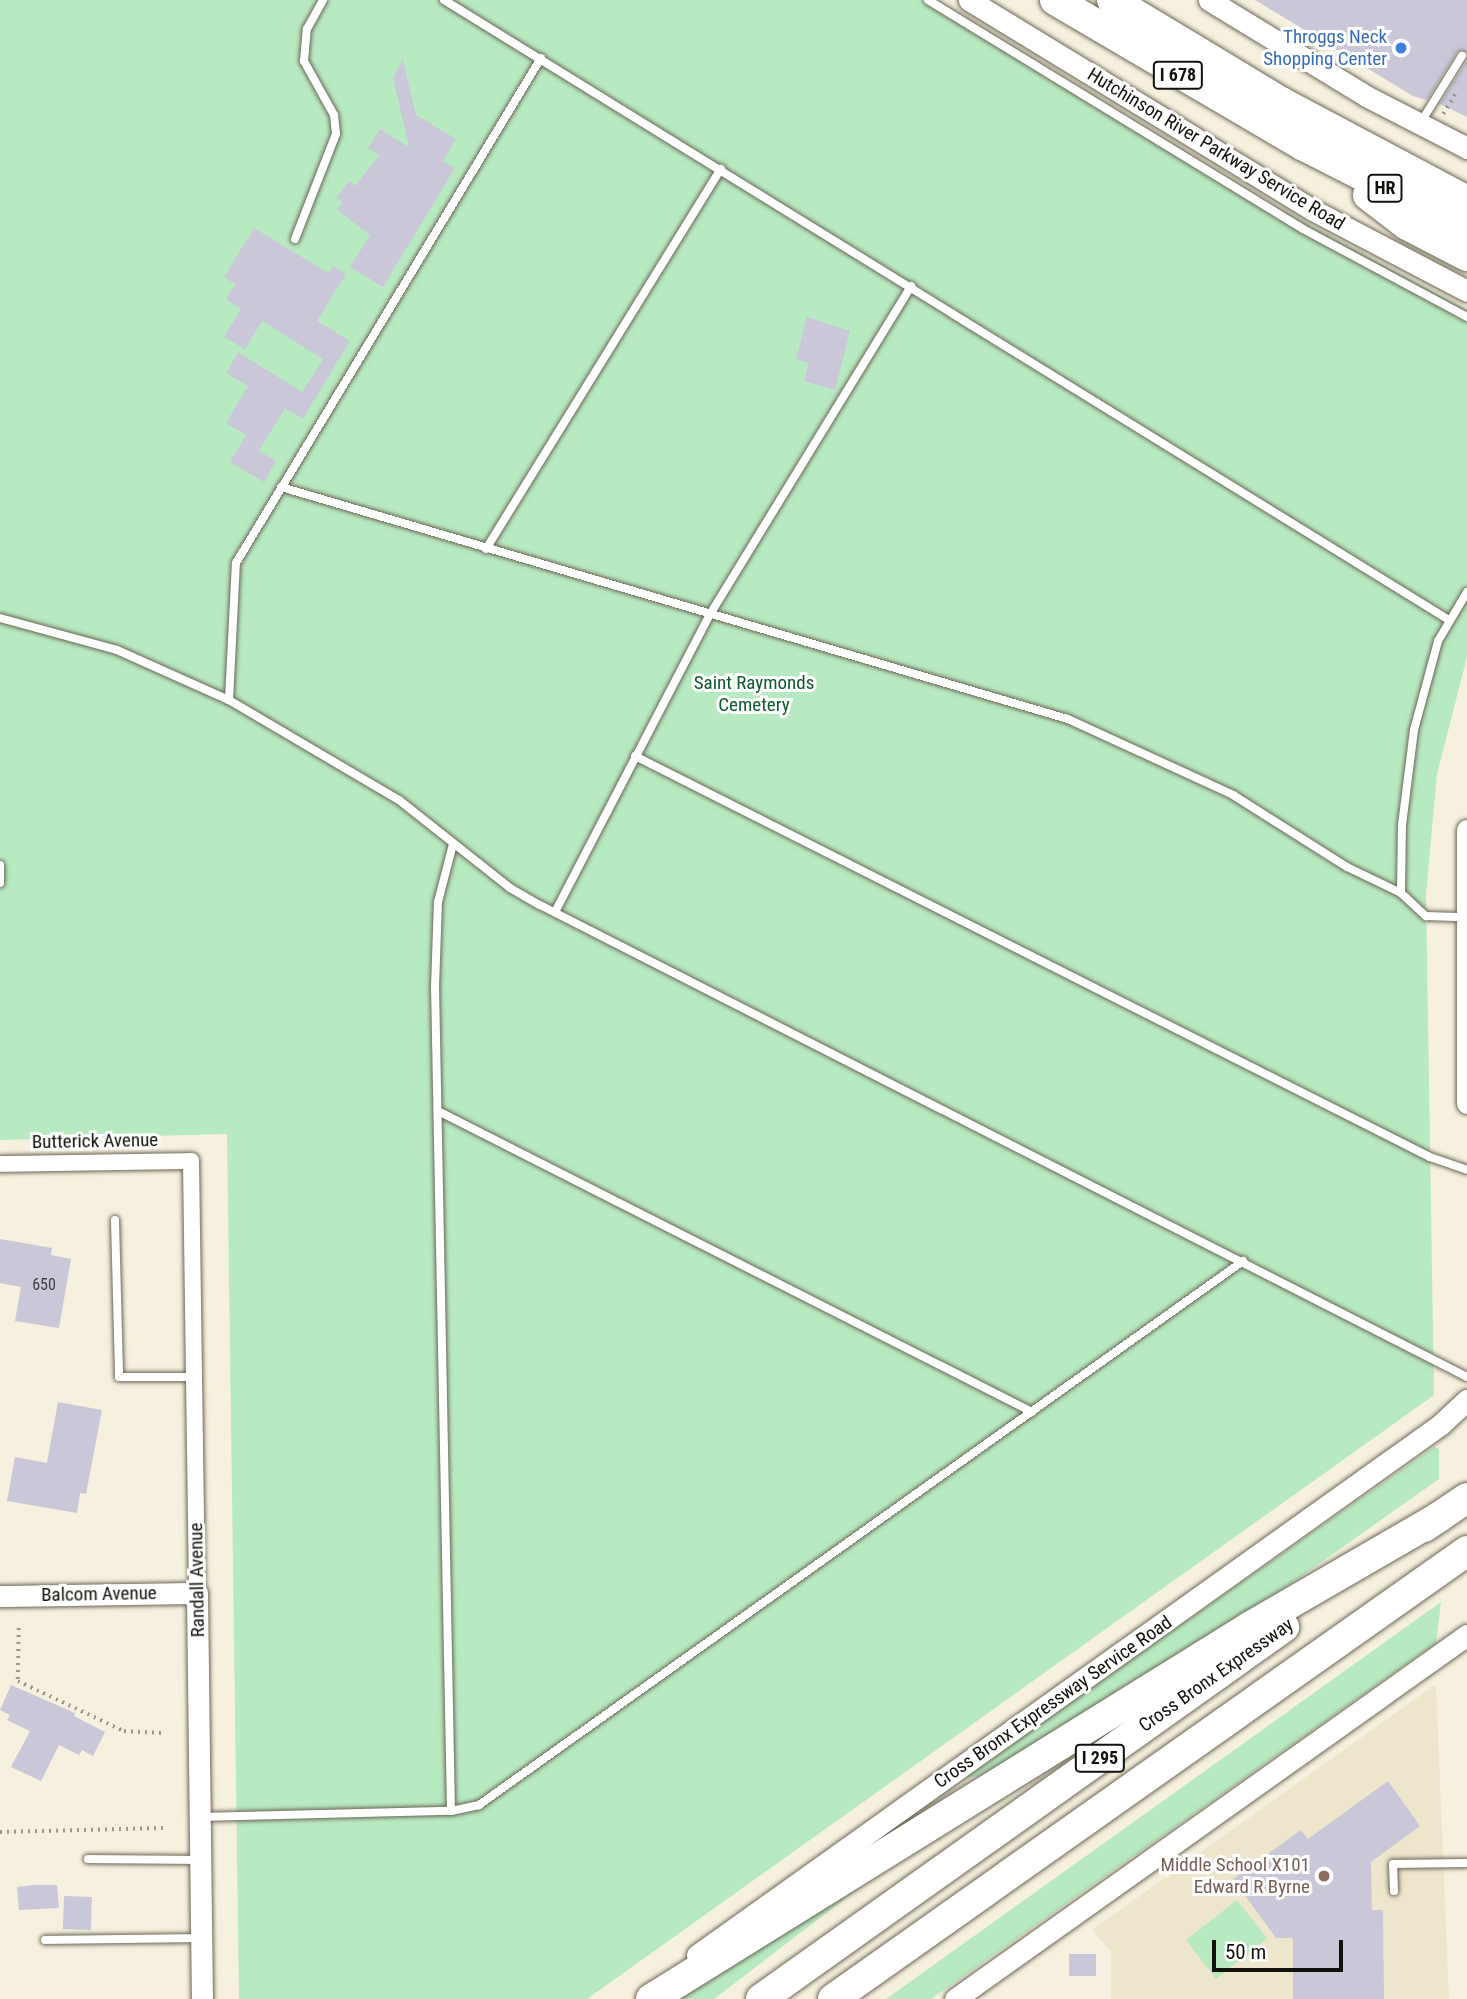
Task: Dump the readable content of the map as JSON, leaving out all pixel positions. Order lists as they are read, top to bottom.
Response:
{
  "streets": {
    "highway": [
      "I 678",
      "HR",
      "Cross Bronx Expressway",
      "I 295"
    ],
    "street": [
      "Hutchinson River Parkway Service Road",
      "Butterick Avenue",
      "Randall Avenue",
      "Balcom Avenue",
      "Cross Bronx Expressway Service Road"
    ]
  },
  "crossings": [
    ["I 678", "HR"],
    ["Butterick Avenue", "Randall Avenue"],
    ["Randall Avenue", "Balcom Avenue"]
  ],
  "parks": ["Saint Raymonds Cemetery"],
  "places": ["Throggs Neck Shopping Center", "Middle School X101 Edward R Byrne"],
  "house_numbers": ["650"],
  "scale_bar": "50 m"
}
